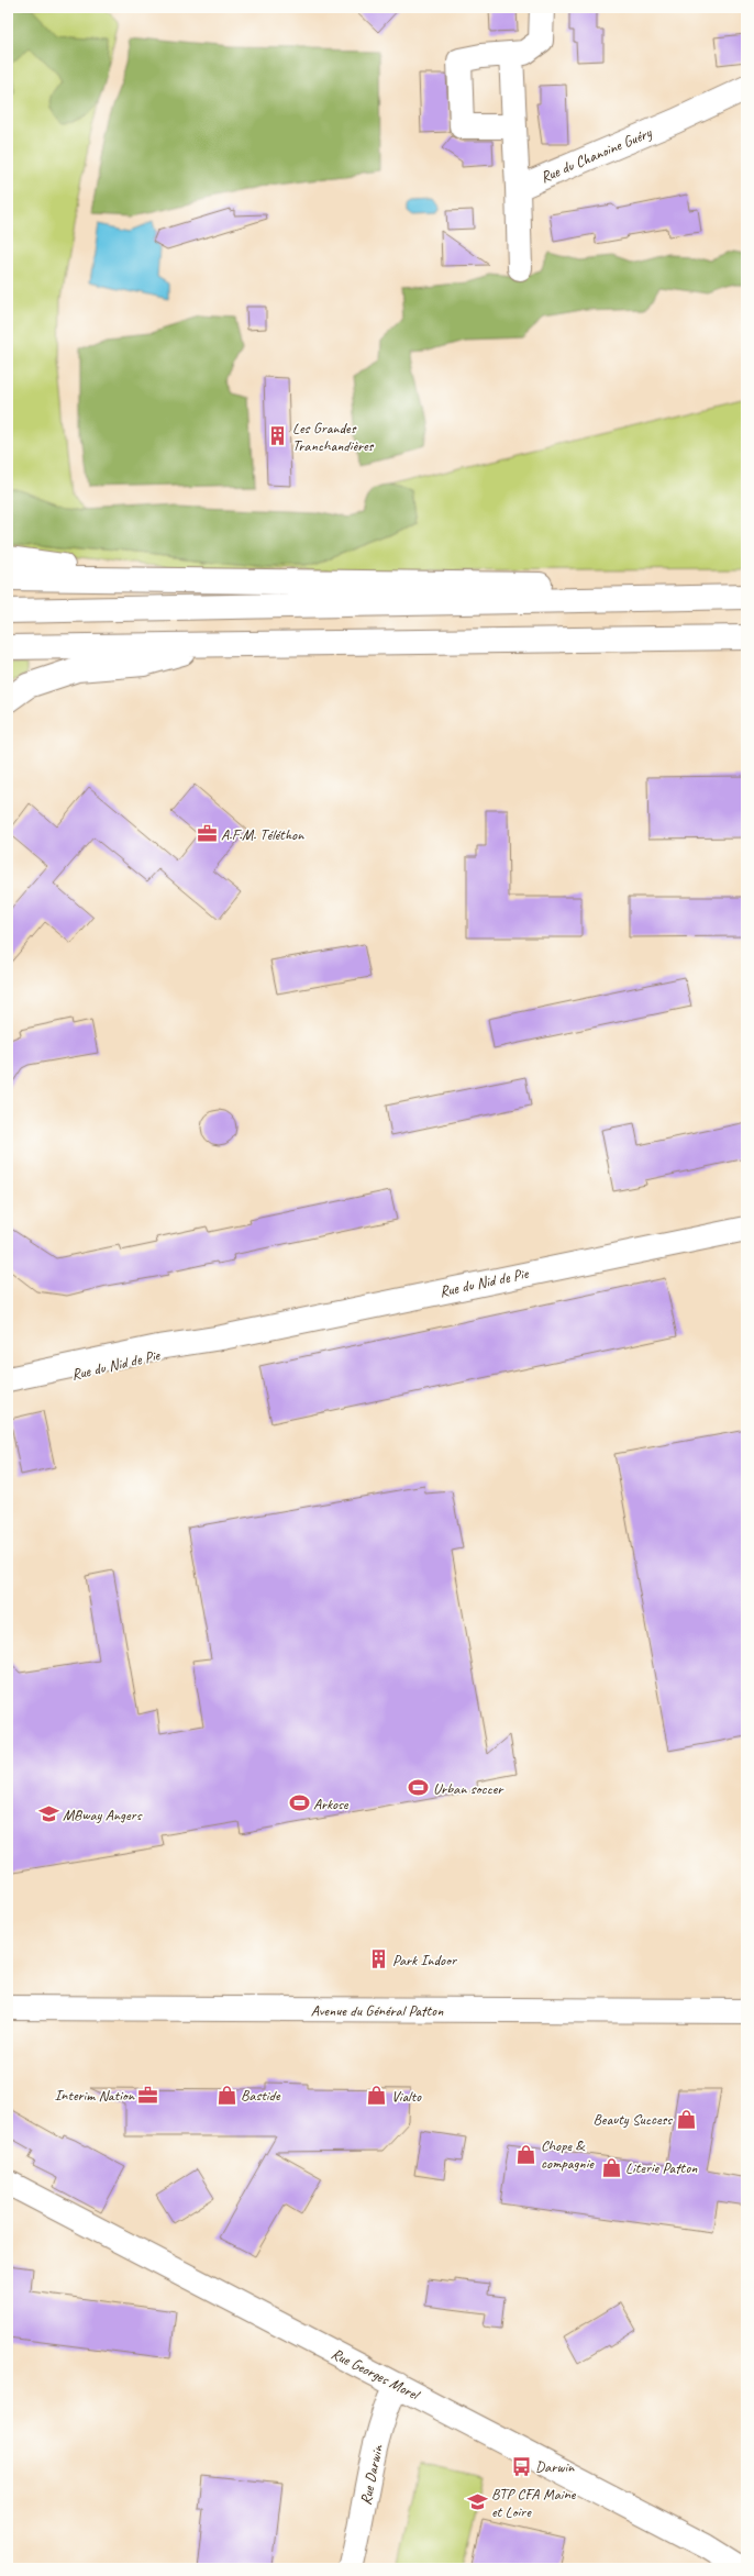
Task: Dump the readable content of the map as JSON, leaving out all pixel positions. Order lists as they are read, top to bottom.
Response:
{
  "streets": {
    "main road": [
      "Rue du Chanoine Guéry",
      "Rue du Nid de Pie",
      "Avenue du Général Patton",
      "Rue Georges Morel",
      "Rue Darwin"
    ]
  },
  "crossings": [
    ["Rue Georges Morel", "Rue Darwin"]
  ],
  "places": {
    "building": ["Les Grandes Tranchandières", "Park Indoor"],
    "office": ["A.F.M. Téléthon", "Interim Nation"],
    "sports": ["Urban soccer", "Arkose"],
    "school or university": ["MBway Angers", "BTP CFA Maine et Loire"],
    "shop": [
      "Bastide",
      "Vialto",
      "Beauty Success",
      "Chope & compagnie",
      "Literie Patton"
    ],
    "bus stop": ["Darwin"]
  }
}
